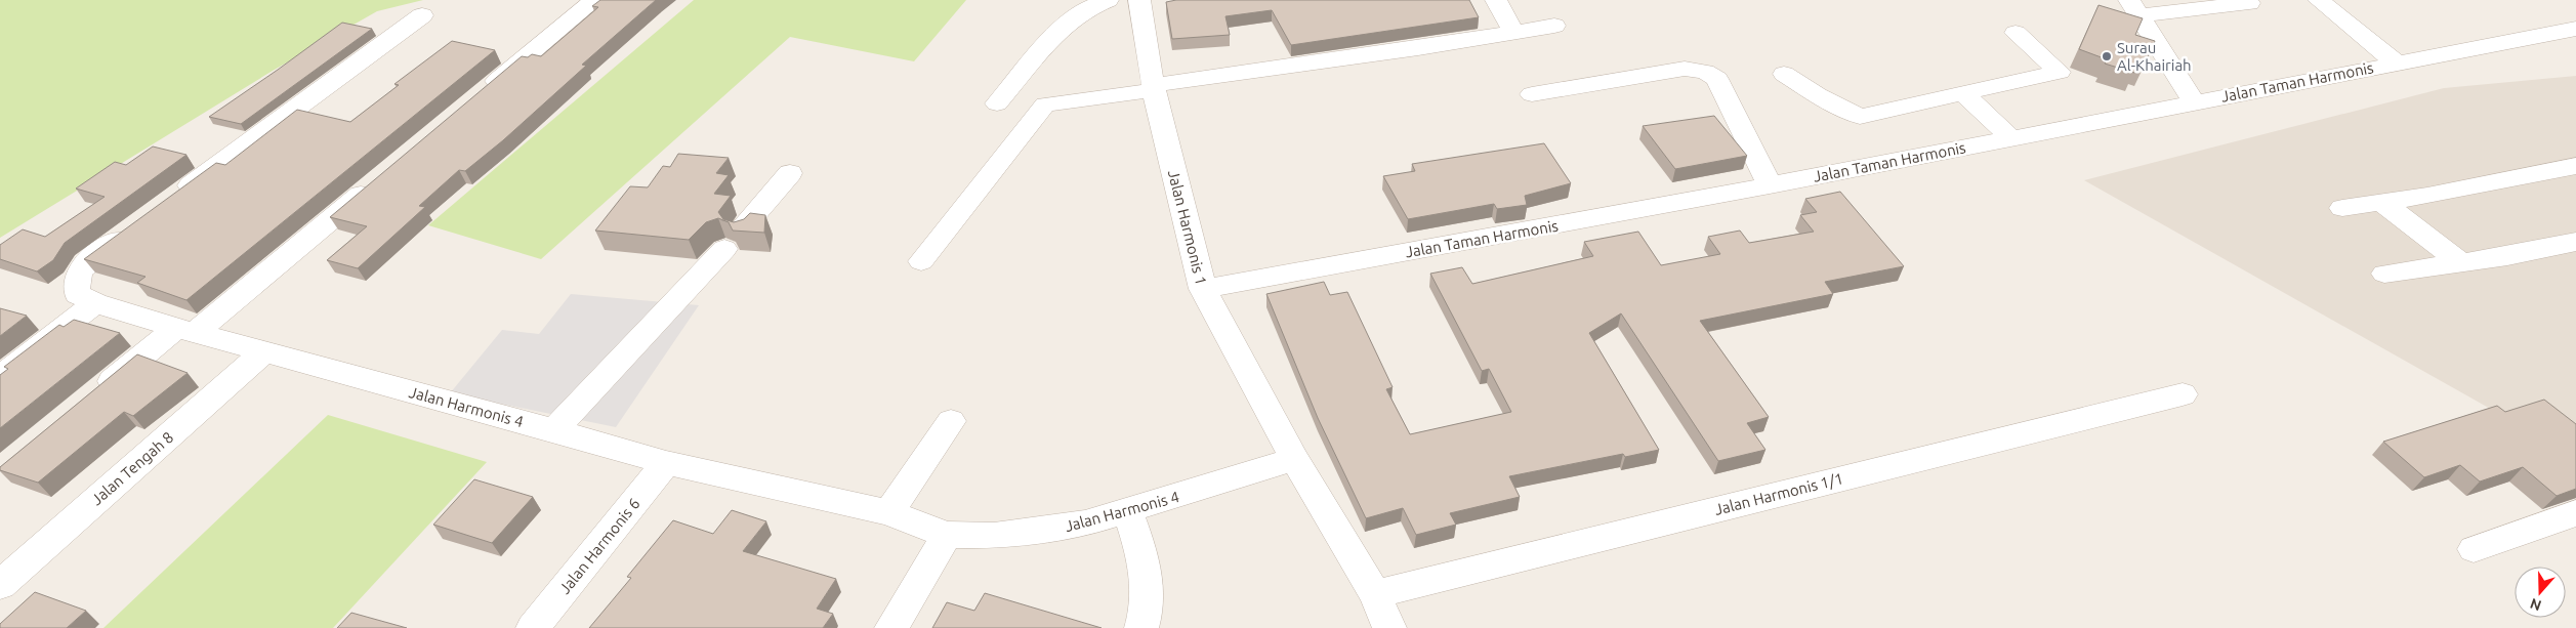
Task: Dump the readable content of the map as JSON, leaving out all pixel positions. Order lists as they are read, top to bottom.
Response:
{
  "streets": {
    "street": [
      "Jalan Taman Harmonis",
      "Jalan Harmonis 1",
      "Jalan Harmonis 4",
      "Jalan Tengah 8",
      "Jalan Harmonis 1/1",
      "Jalan Harmonis 6"
    ]
  },
  "crossings": [
    ["Jalan Taman Harmonis", "Jalan Harmonis 1"],
    ["Jalan Harmonis 1", "Jalan Harmonis 4"],
    ["Jalan Harmonis 1", "Jalan Harmonis 1/1"],
    ["Jalan Harmonis 4", "Jalan Tengah 8"],
    ["Jalan Harmonis 4", "Jalan Harmonis 6"]
  ],
  "places": ["Surau Al-Khairiah"],
  "north": "bottom"
}
